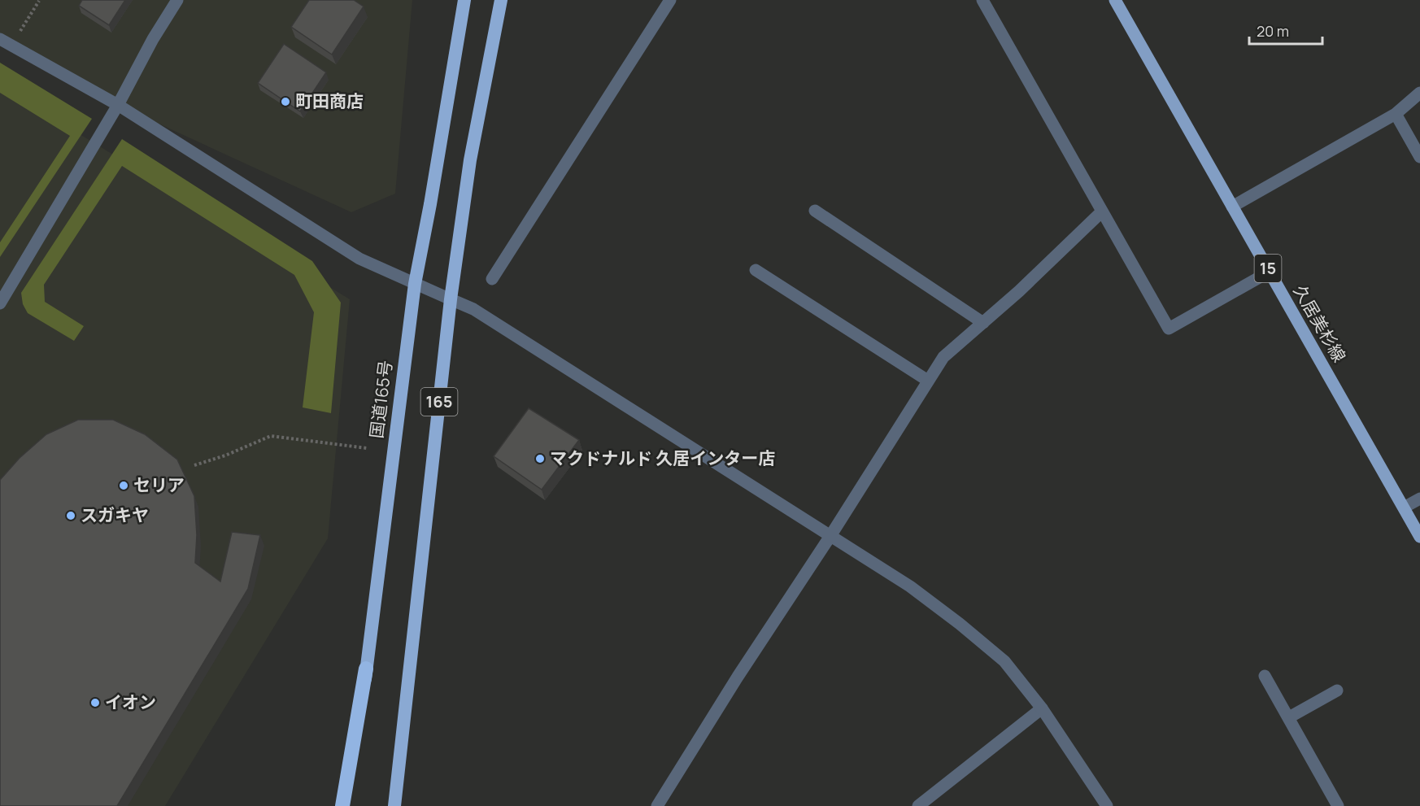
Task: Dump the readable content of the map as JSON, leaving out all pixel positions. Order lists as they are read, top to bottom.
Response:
{
  "streets": {
    "highway": ["国道165号", "165"],
    "main road": ["15", "久居美杉線"]
  },
  "places": [
    "町田商店",
    "マクドナルド 久居インター店",
    "セリア",
    "スガキヤ",
    "イオン"
  ],
  "scale_bar": "20 m"
}
